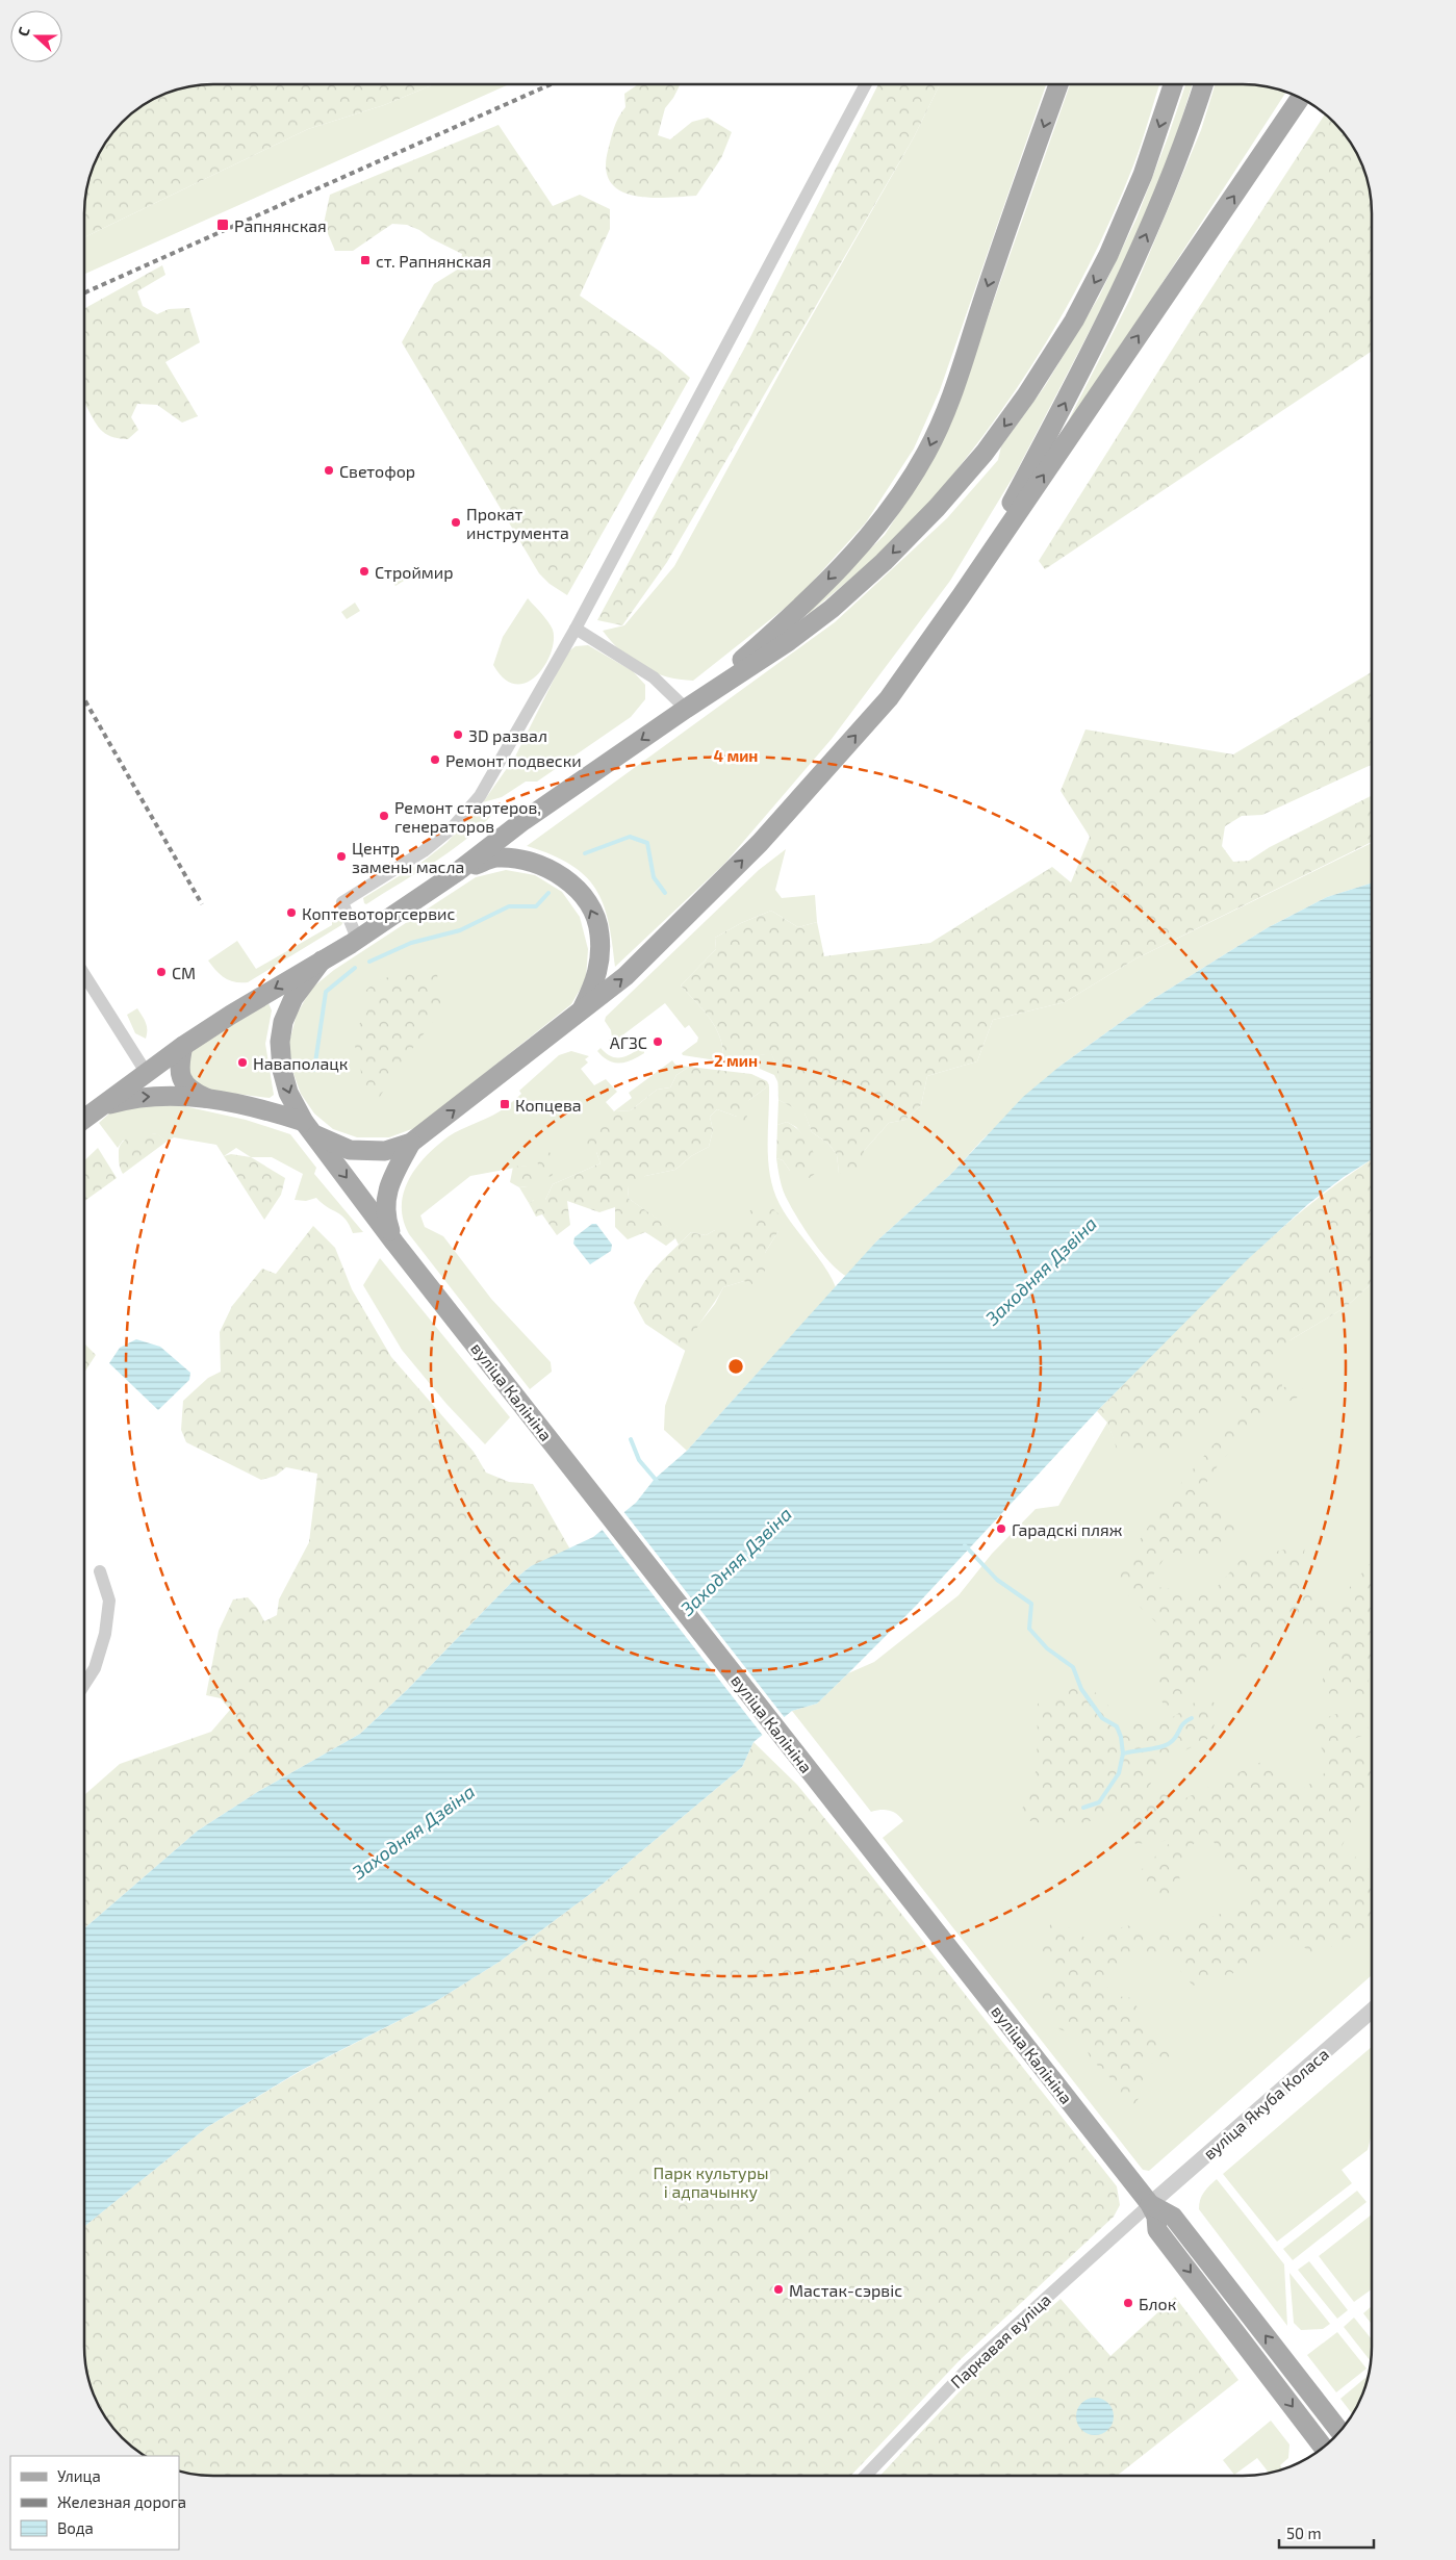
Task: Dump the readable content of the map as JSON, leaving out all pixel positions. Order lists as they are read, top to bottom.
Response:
{
  "streets": {
    "main road": ["вуліца Калініна"],
    "street": ["вуліца Якуба Коласа", "Паркавая вуліца"]
  },
  "crossings": [
    ["вуліца Калініна", "вуліца Якуба Коласа"],
    ["вуліца Калініна", "Паркавая вуліца"],
    ["вуліца Якуба Коласа", "Паркавая вуліца"]
  ],
  "water": ["Заходняя Дзвіна"],
  "parks": ["Парк культуры і адпачынку"],
  "places": {
    "transit": ["Рапнянская", "ст. Рапнянская", "Копцева"],
    "other": [
      "Светофор",
      "Прокат инструмента",
      "Строймир",
      "3D развал",
      "Ремонт подвески",
      "Ремонт стартеров, генераторов",
      "Центр замены масла",
      "Коптевоторгсервис",
      "СМ",
      "АГЗС",
      "Наваполацк",
      "Гарадскі пляж",
      "Мастак-сэрвіс",
      "Блок"
    ]
  },
  "legend": ["Улица", "Железная дорога", "Вода"],
  "scale_bar": "50 m",
  "north": "left",
  "rings": ["4 мин", "2 мин"]
}
